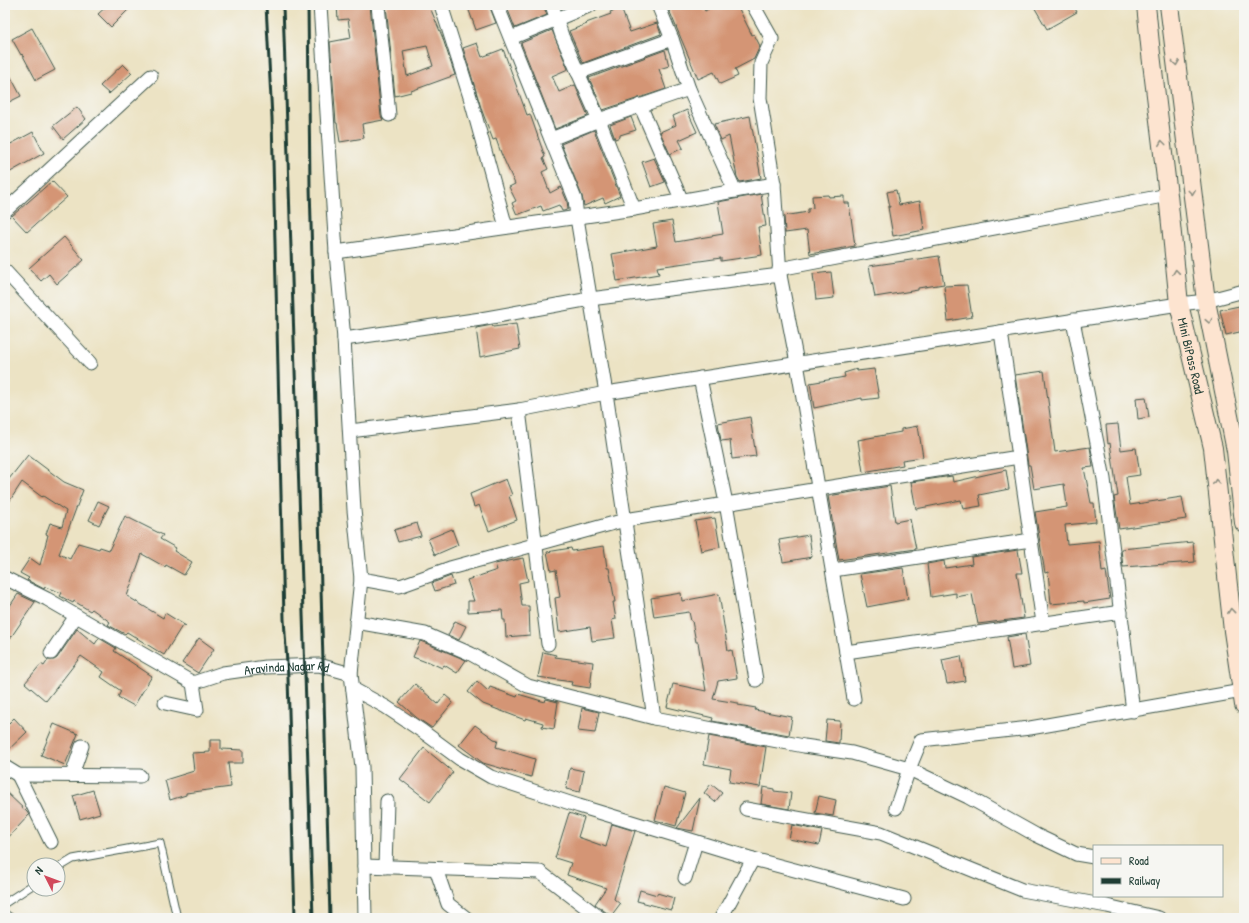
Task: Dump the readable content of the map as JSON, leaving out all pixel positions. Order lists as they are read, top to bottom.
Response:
{
  "streets": {
    "main road": ["Mini BiPass Road"],
    "street": ["Aravinda Nagar Rd"]
  },
  "legend": ["Road", "Railway"],
  "north": "top left"
}
